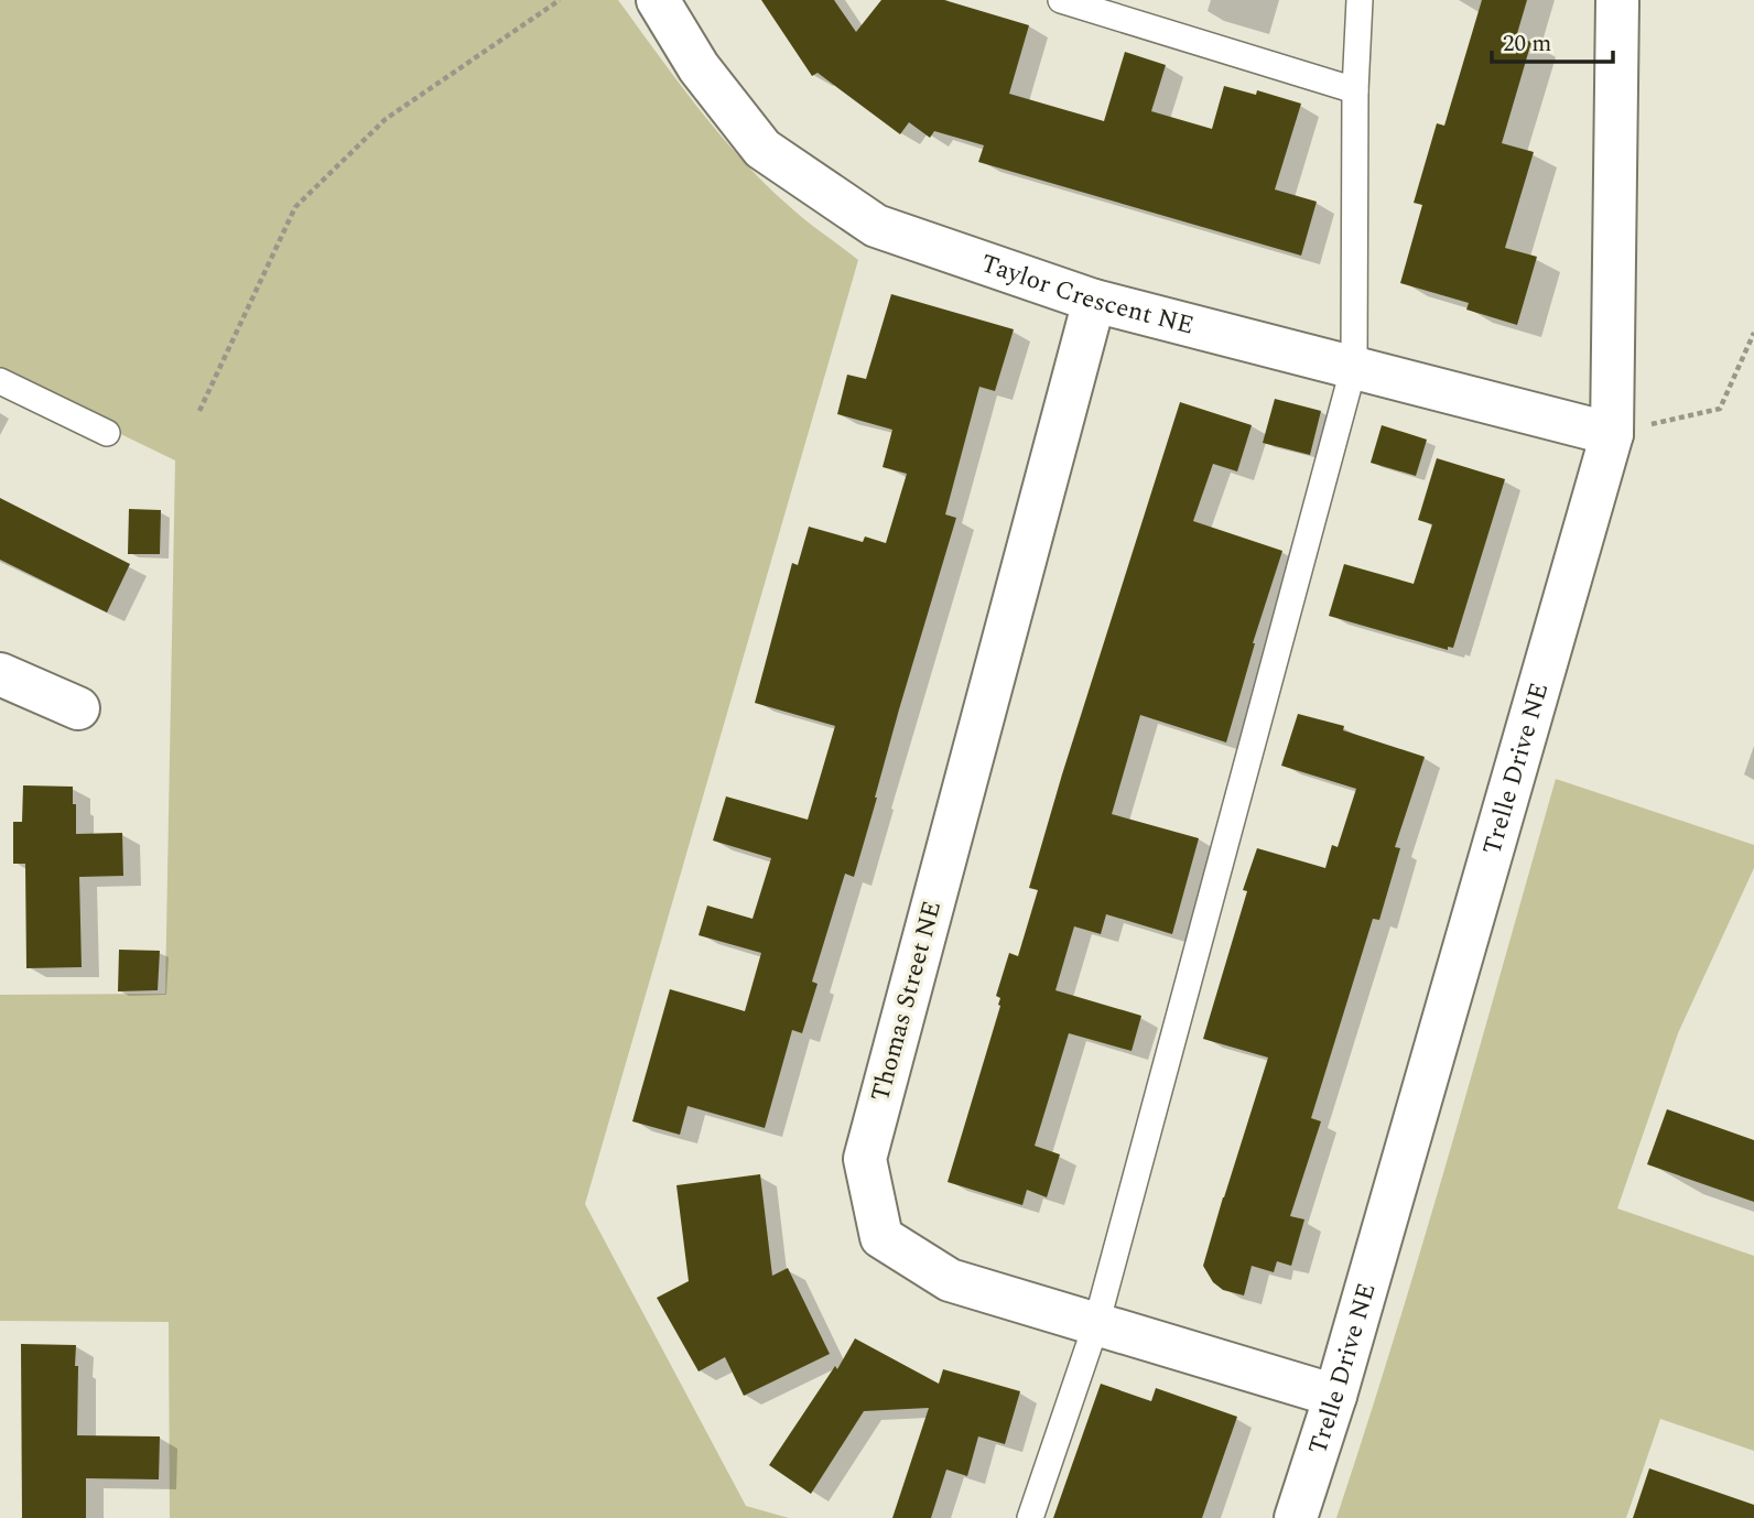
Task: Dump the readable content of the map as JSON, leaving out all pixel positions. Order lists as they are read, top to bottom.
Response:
{
  "streets": {
    "street": ["Taylor Crescent NE", "Trelle Drive NE", "Thomas Street NE"]
  },
  "crossings": [
    ["Taylor Crescent NE", "Trelle Drive NE"],
    ["Taylor Crescent NE", "Thomas Street NE"],
    ["Trelle Drive NE", "Thomas Street NE"]
  ],
  "scale_bar": "20 m"
}
